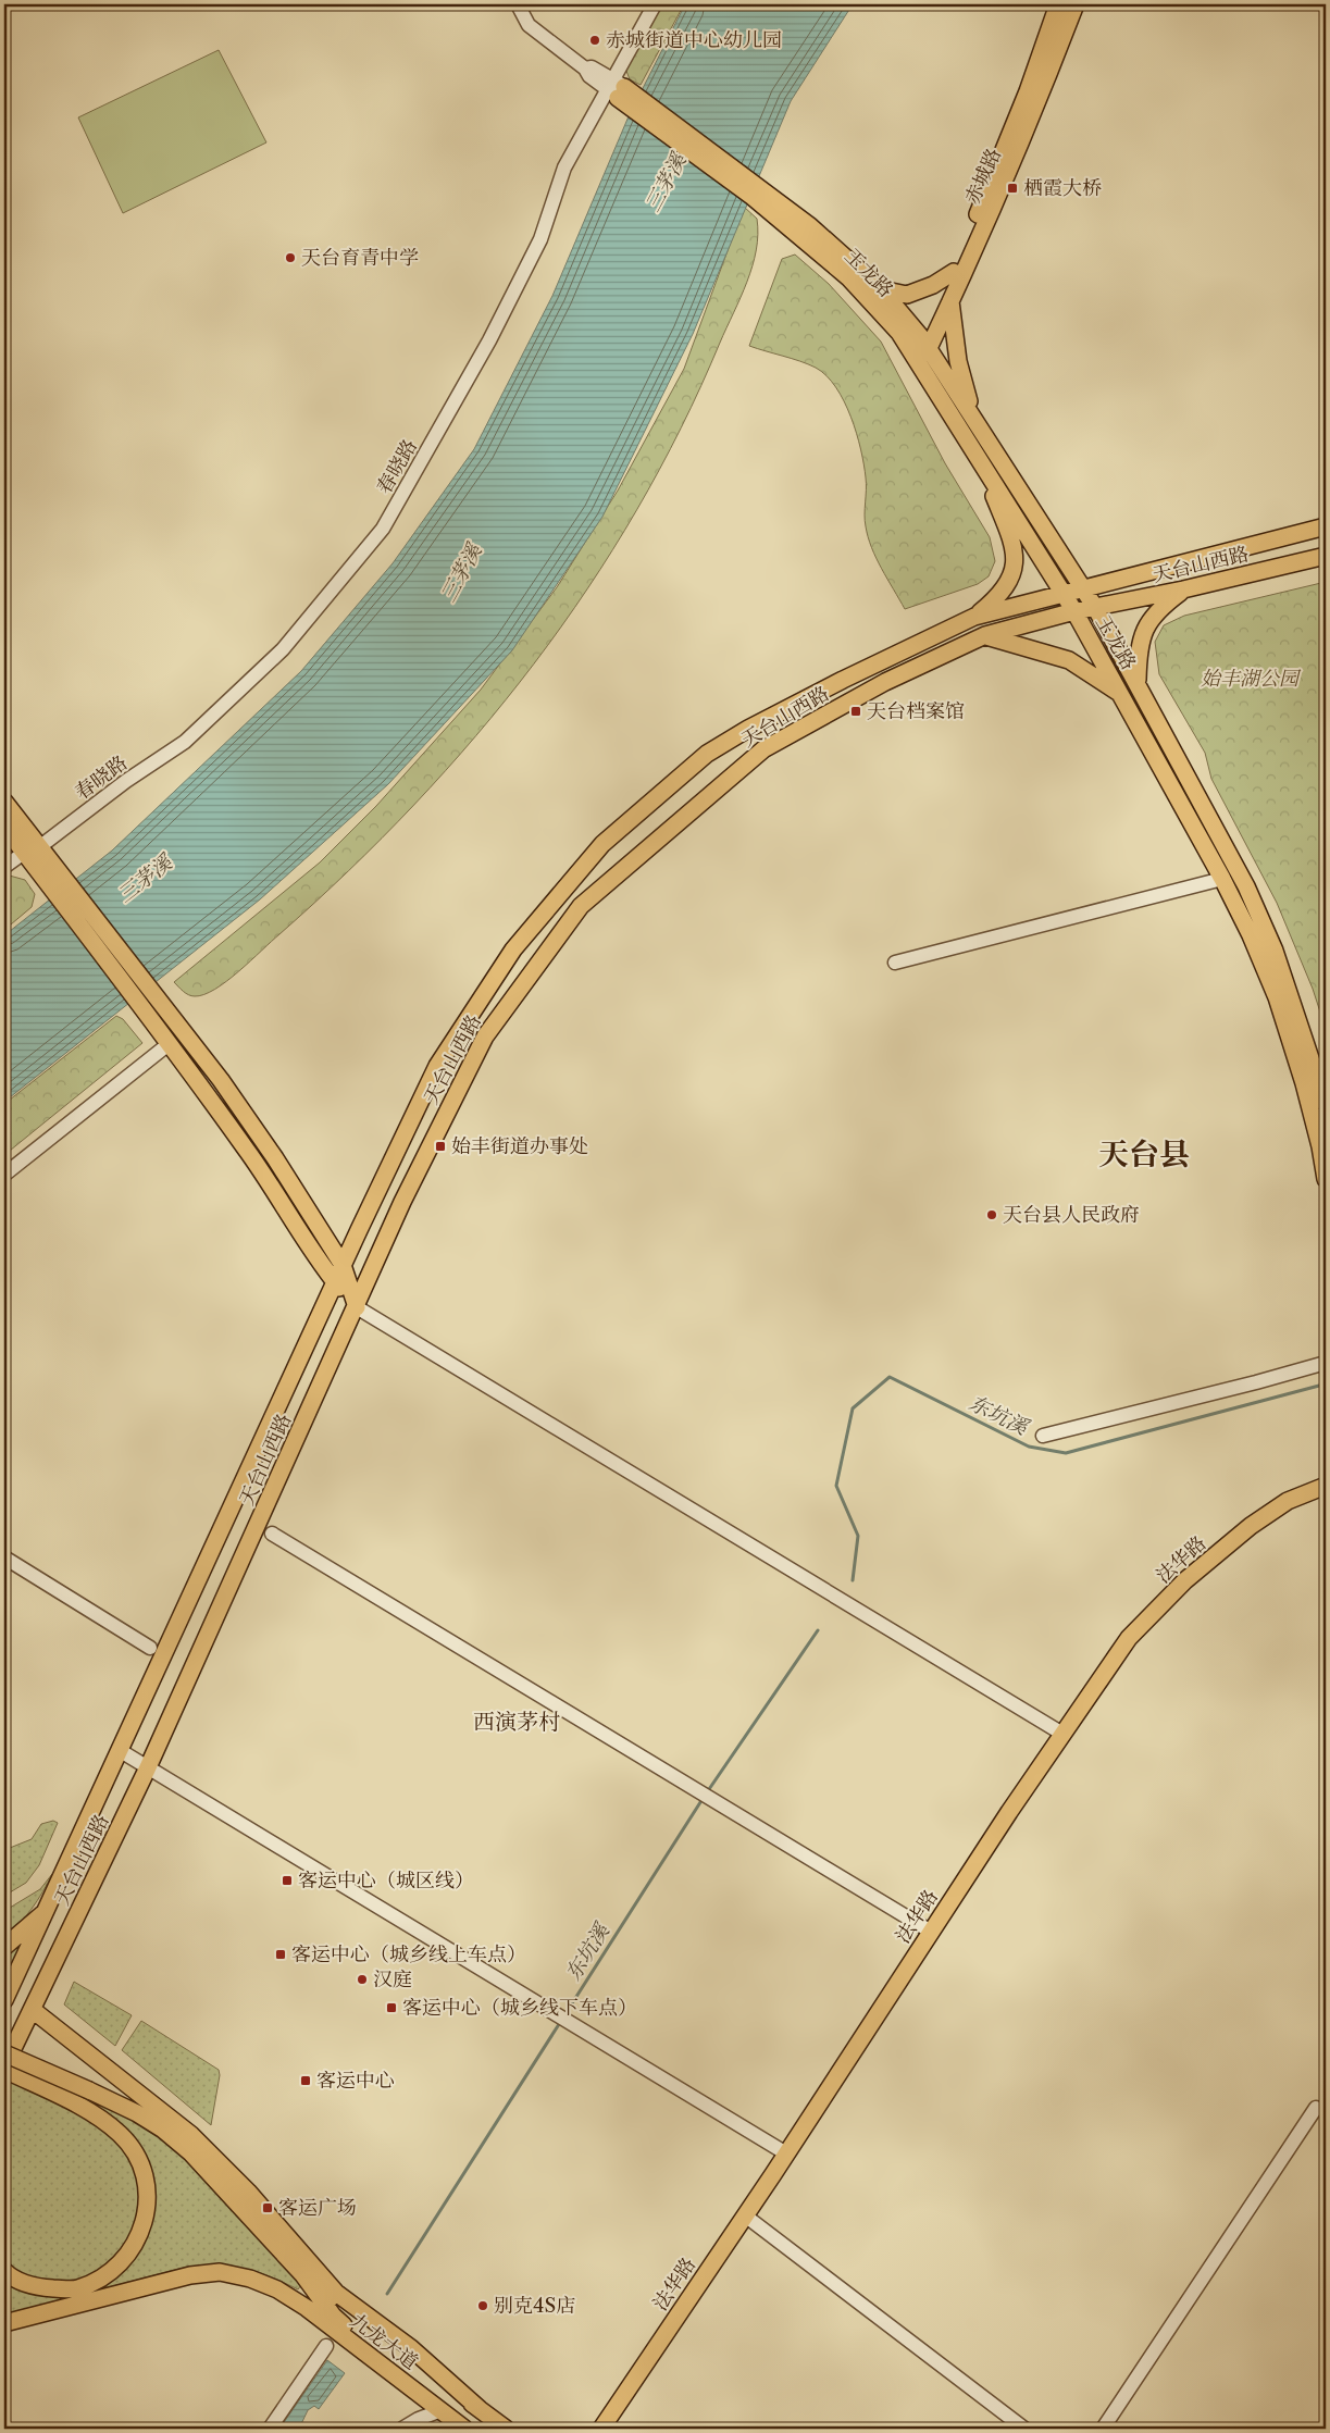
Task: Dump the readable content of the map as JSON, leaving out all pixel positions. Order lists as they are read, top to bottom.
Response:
{
  "streets": {
    "main road": [
      "赤城路",
      "玉龙路",
      "天台山西路",
      "法华路",
      "九龙大道"
    ],
    "street": ["春晓路"]
  },
  "crossings": [
    ["赤城路", "玉龙路"],
    ["玉龙路", "天台山西路"]
  ],
  "districts": ["天台县", "西演茅村"],
  "water": ["三茅溪", "东坑溪"],
  "parks": ["始丰湖公园"],
  "places": {
    "other": [
      "赤城街道中心幼儿园",
      "天台育青中学",
      "天台县人民政府",
      "汉庭",
      "别克4S店"
    ],
    "transit": [
      "栖霞大桥",
      "天台档案馆",
      "始丰街道办事处",
      "客运中心（城区线）",
      "客运中心（城乡线上车点）",
      "客运中心（城乡线下车点）",
      "客运中心",
      "客运广场"
    ]
  }
}
